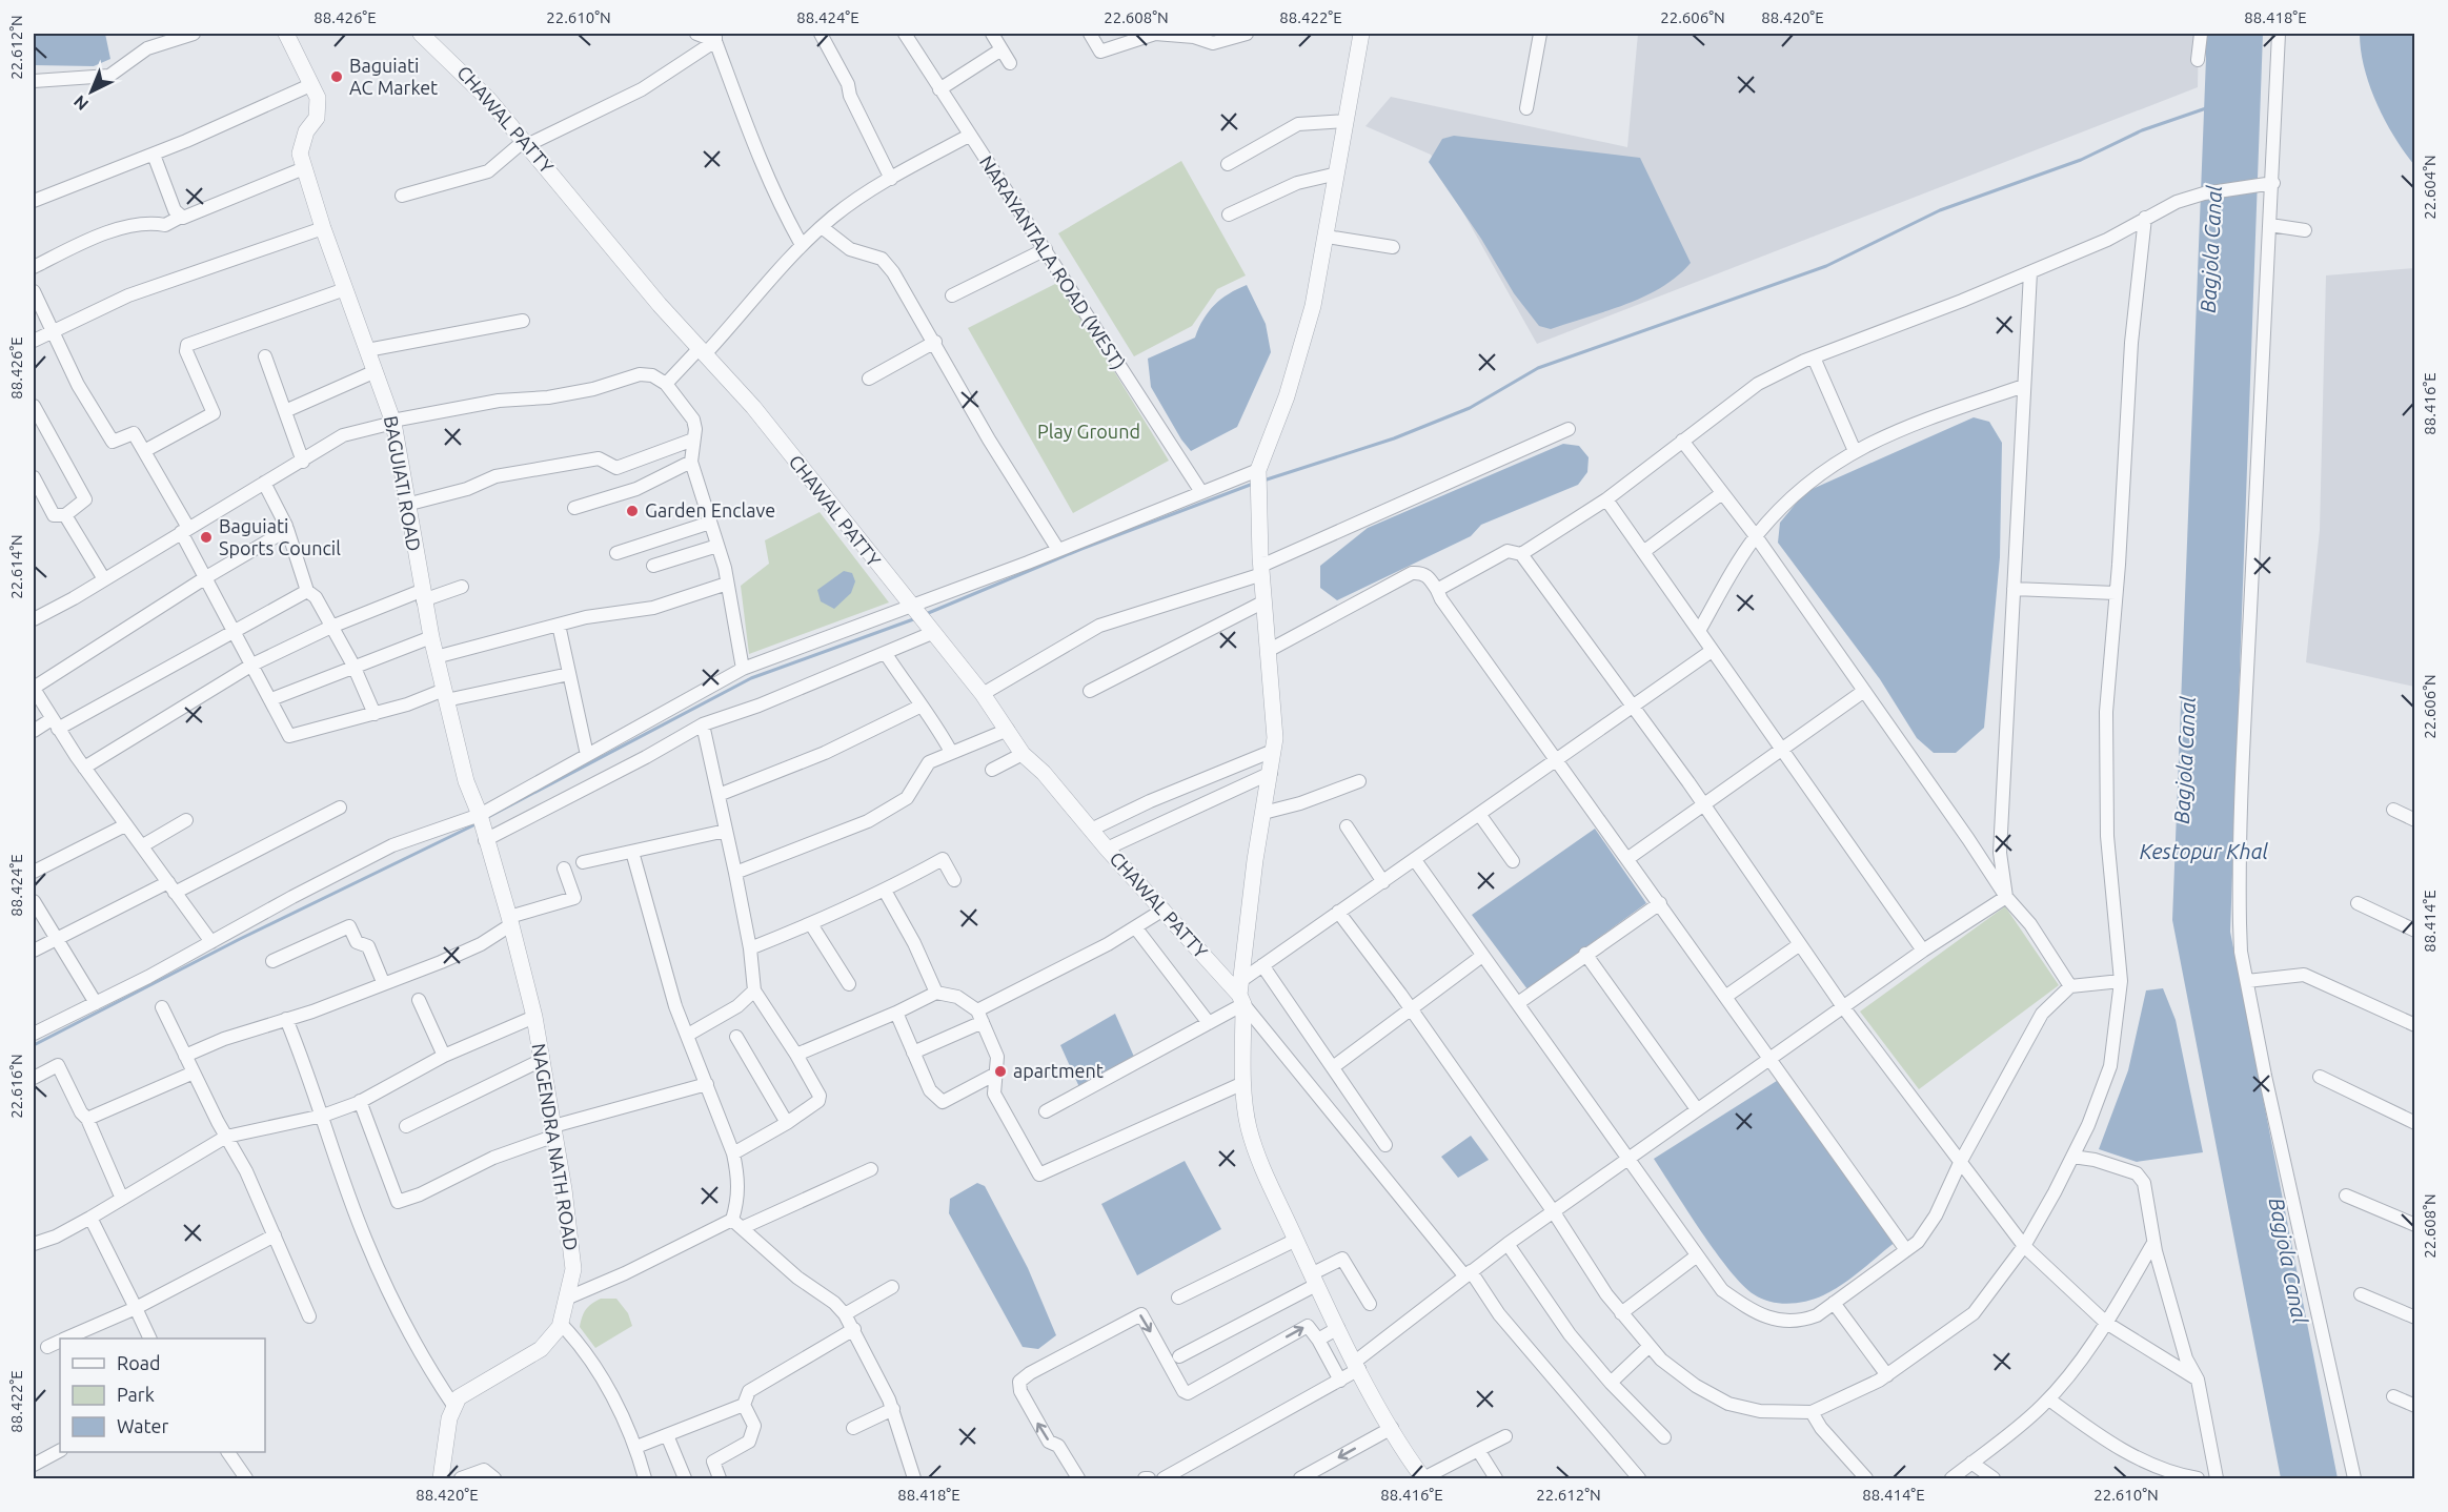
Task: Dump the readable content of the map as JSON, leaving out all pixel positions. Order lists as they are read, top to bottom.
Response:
{
  "streets": {
    "street": [
      "CHAWAL PATTY",
      "NARAYANTALA ROAD (WEST)",
      "BAGUIATI ROAD",
      "NAGENDRA NATH ROAD"
    ]
  },
  "crossings": [
    ["BAGUIATI ROAD", "NAGENDRA NATH ROAD"]
  ],
  "water": ["Bagjola Canal", "Kestopur Khal"],
  "parks": ["Play Ground"],
  "places": [
    "Baguiati AC Market",
    "Garden Enclave",
    "Baguiati Sports Council",
    "apartment"
  ],
  "legend": ["Road", "Park", "Water"],
  "north": "bottom left",
  "coordinates": [
    "88.426°E",
    "22.610°N",
    "88.424°E",
    "22.608°N",
    "88.422°E",
    "22.606°N",
    "88.420°E",
    "88.418°E",
    "22.612°N",
    "22.604°N",
    "88.416°E",
    "22.614°N",
    "88.414°E",
    "22.616°N"
  ]
}
